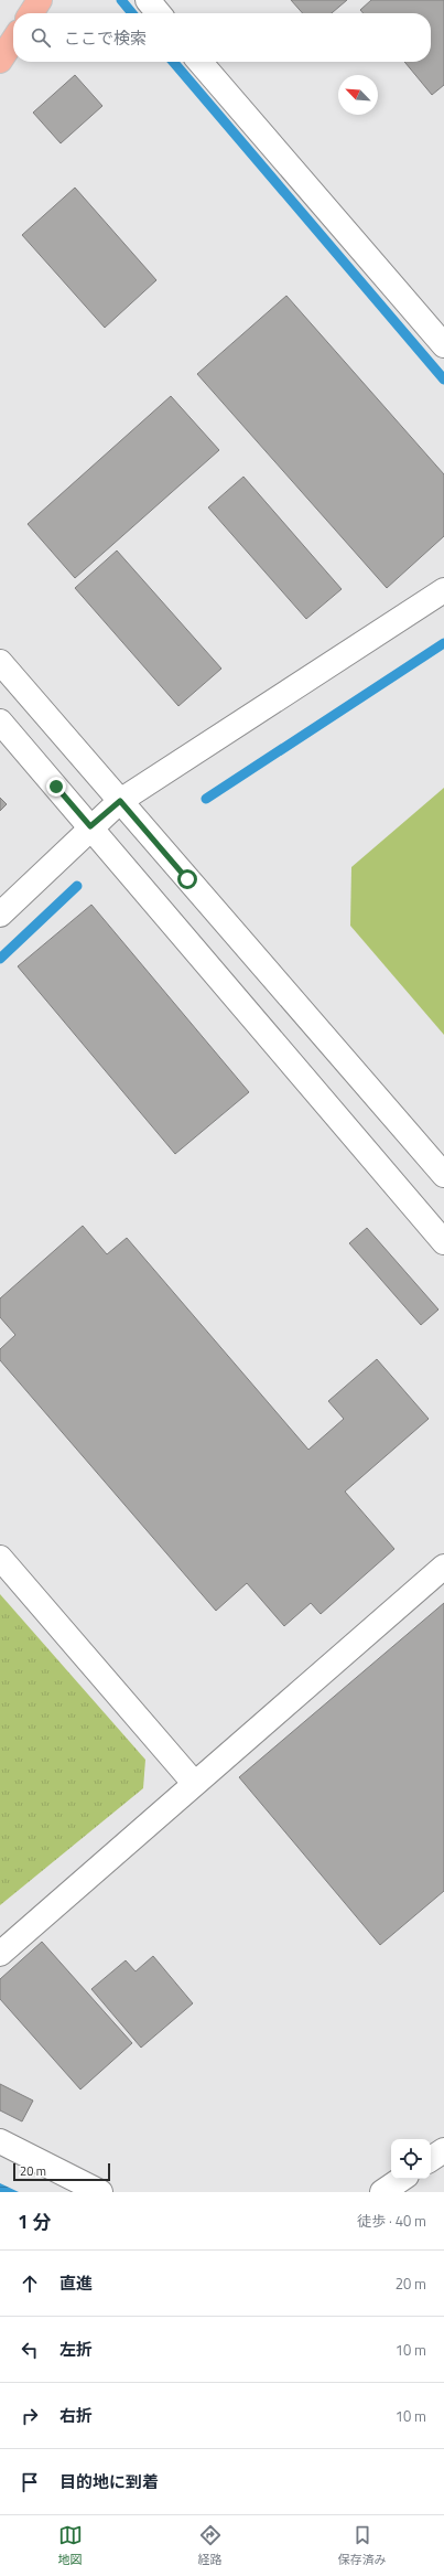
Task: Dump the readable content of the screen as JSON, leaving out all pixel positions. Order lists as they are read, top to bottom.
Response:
{
  "scale_bar": "20 m",
  "north": "top left",
  "page": {
    "search": "ここで検索",
    "scale": "20 m",
    "heading": ["1 分", "徒歩 · 40 m"],
    "list": [
      ["直進", "20 m"],
      ["左折", "10 m"],
      ["右折", "10 m"],
      "目的地に到着"
    ],
    "nav": ["地図", "経路", "保存済み"]
  }
}
